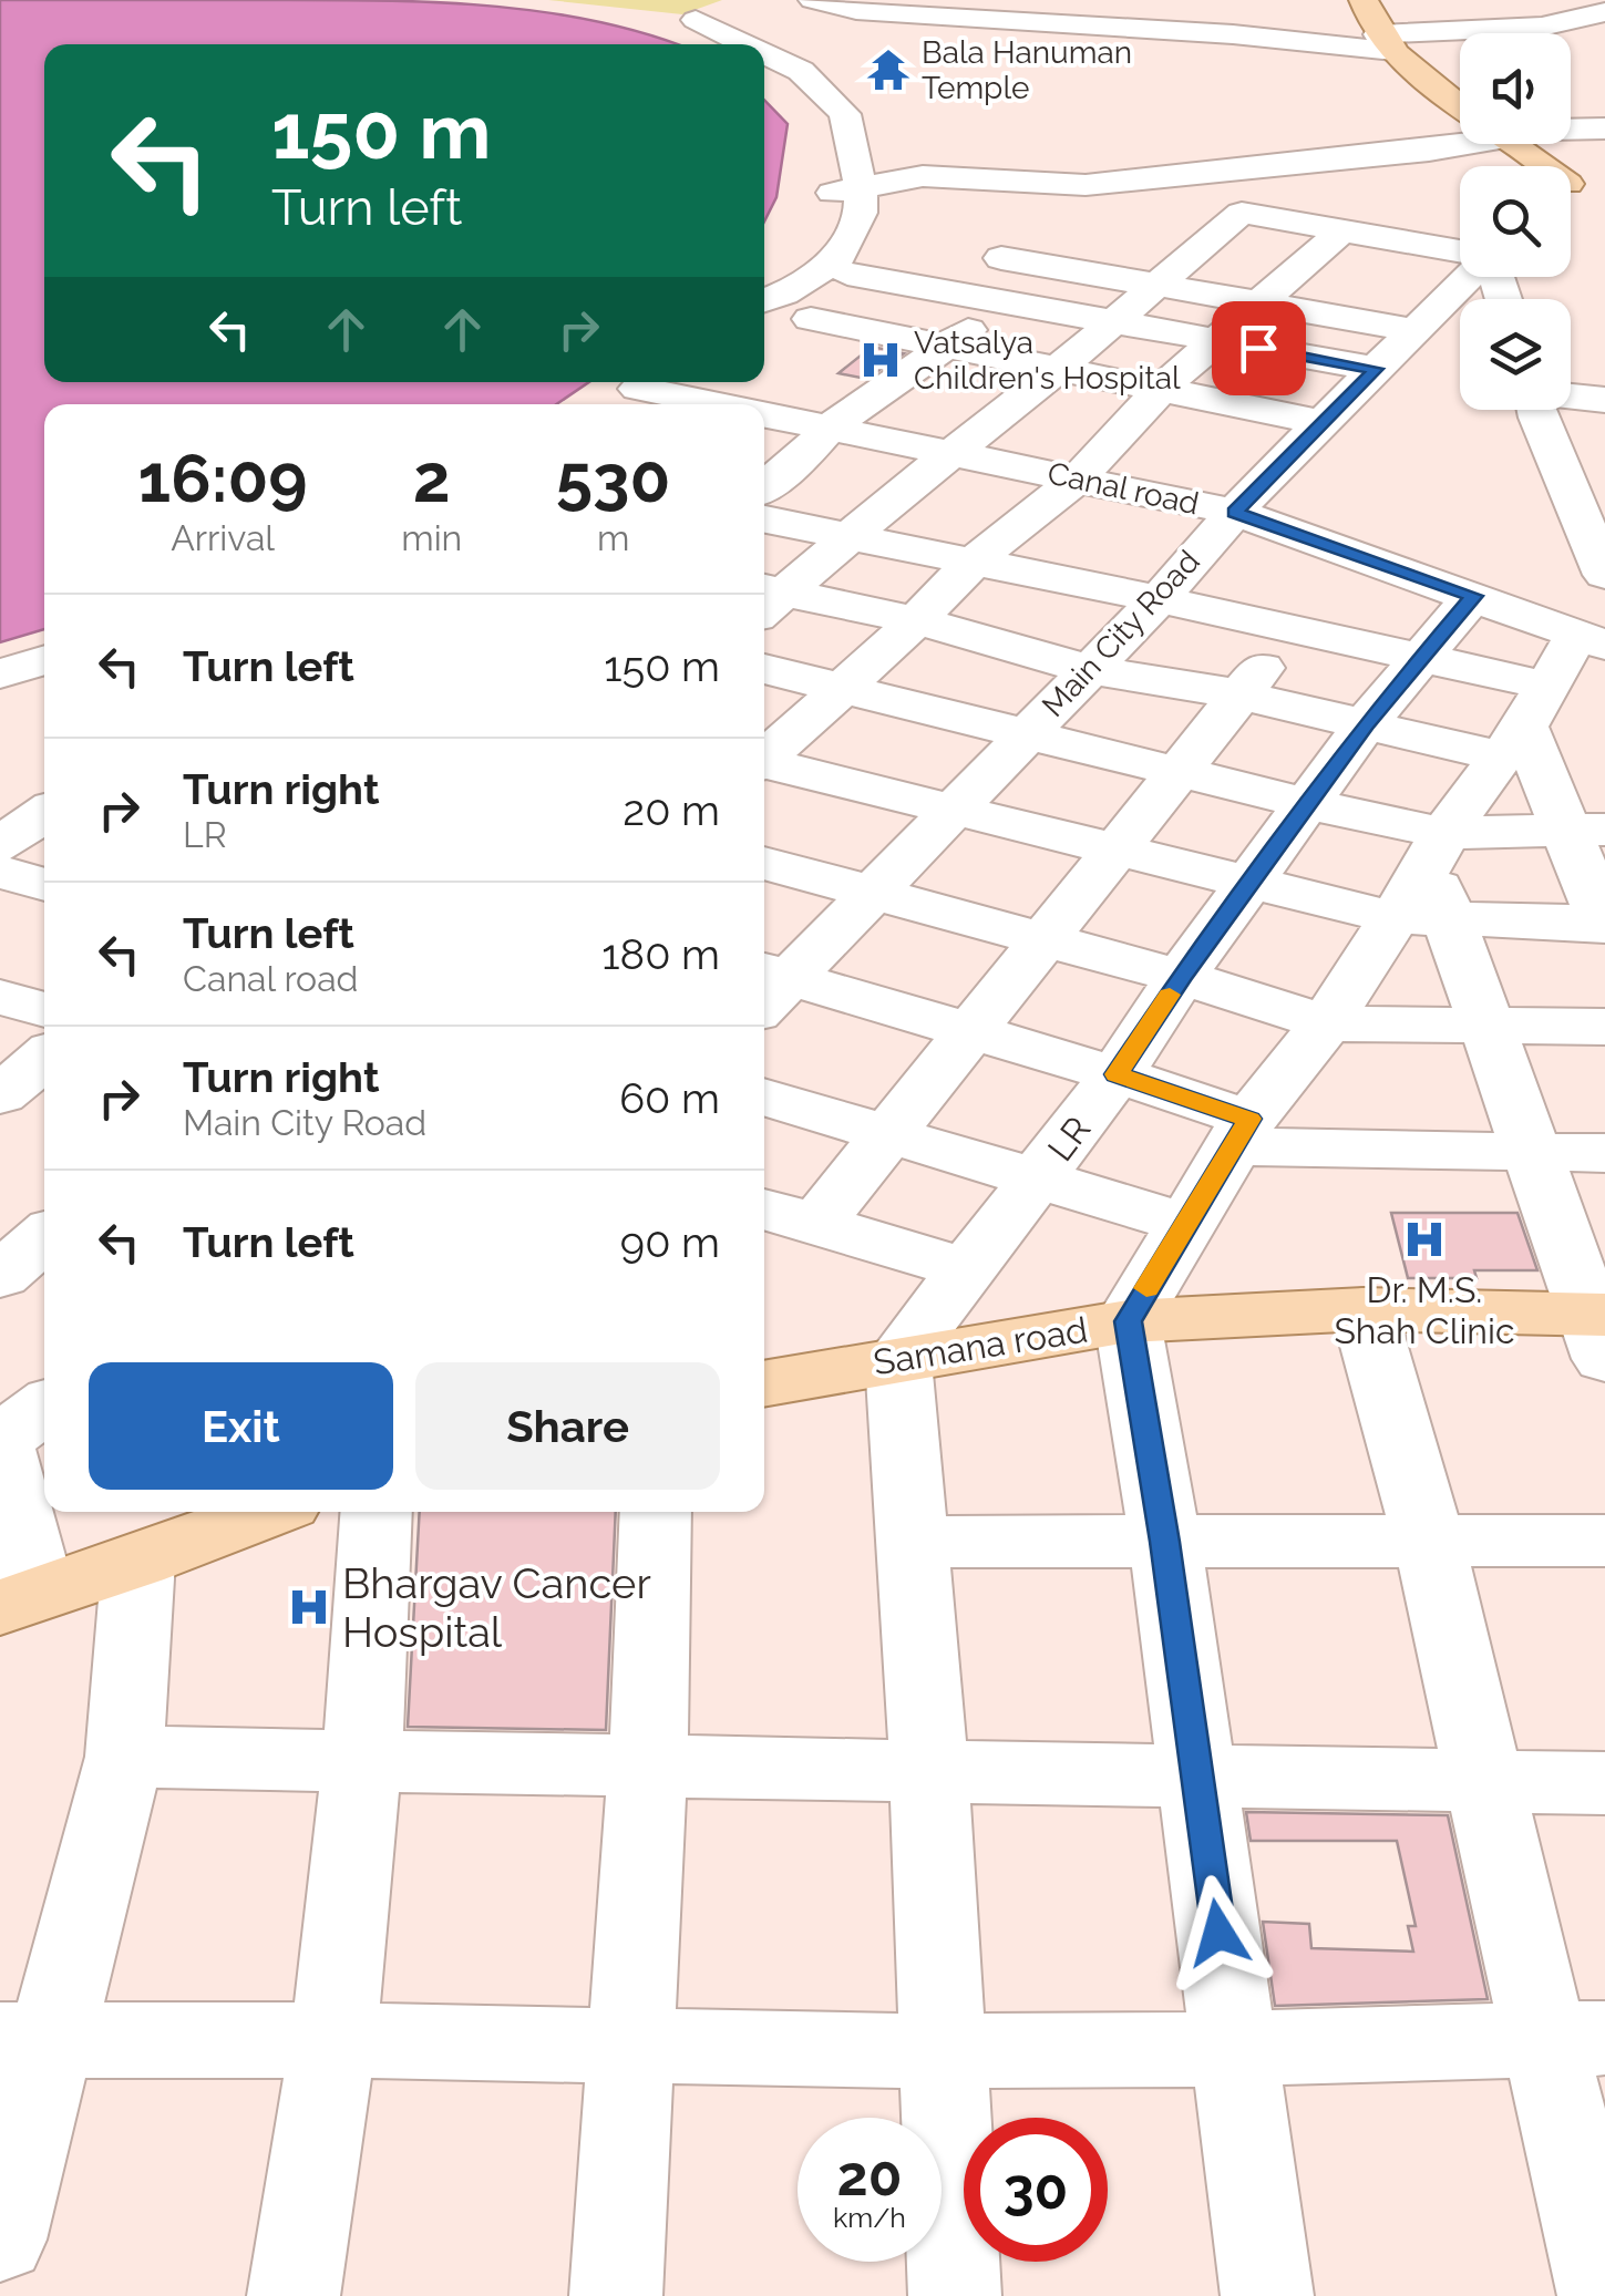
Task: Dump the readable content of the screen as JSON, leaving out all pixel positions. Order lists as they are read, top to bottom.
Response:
{
  "streets": {
    "main road": ["Samana road"],
    "street": ["Canal road", "Main City Road", "LR"]
  },
  "crossings": [
    ["Canal road", "Main City Road"],
    ["Canal road", "LR"],
    ["LR", "Samana road"]
  ],
  "places": {
    "temple": ["Bala Hanuman Temple"],
    "hospital": ["Vatsalya Children's Hospital", "Dr. M.S. Shah Clinic", "Bhargav Cancer Hospital"]
  },
  "page": {
    "turn": ["150 m", "Turn left"],
    "eta": [
      "16:09",
      "Arrival",
      "2",
      "min",
      "530",
      "m"
    ],
    "list": [
      {
        "name": "Turn left",
        "value": "150 m"
      },
      {
        "name": "Turn right",
        "note": "LR",
        "value": "20 m"
      },
      {
        "name": "Turn left",
        "note": "Canal road",
        "value": "180 m"
      },
      {
        "name": "Turn right",
        "note": "Main City Road",
        "value": "60 m"
      },
      {
        "name": "Turn left",
        "value": "90 m"
      }
    ],
    "buttons": ["Exit", "Share"],
    "speed": "20 km/h",
    "limit": "30"
  }
}
